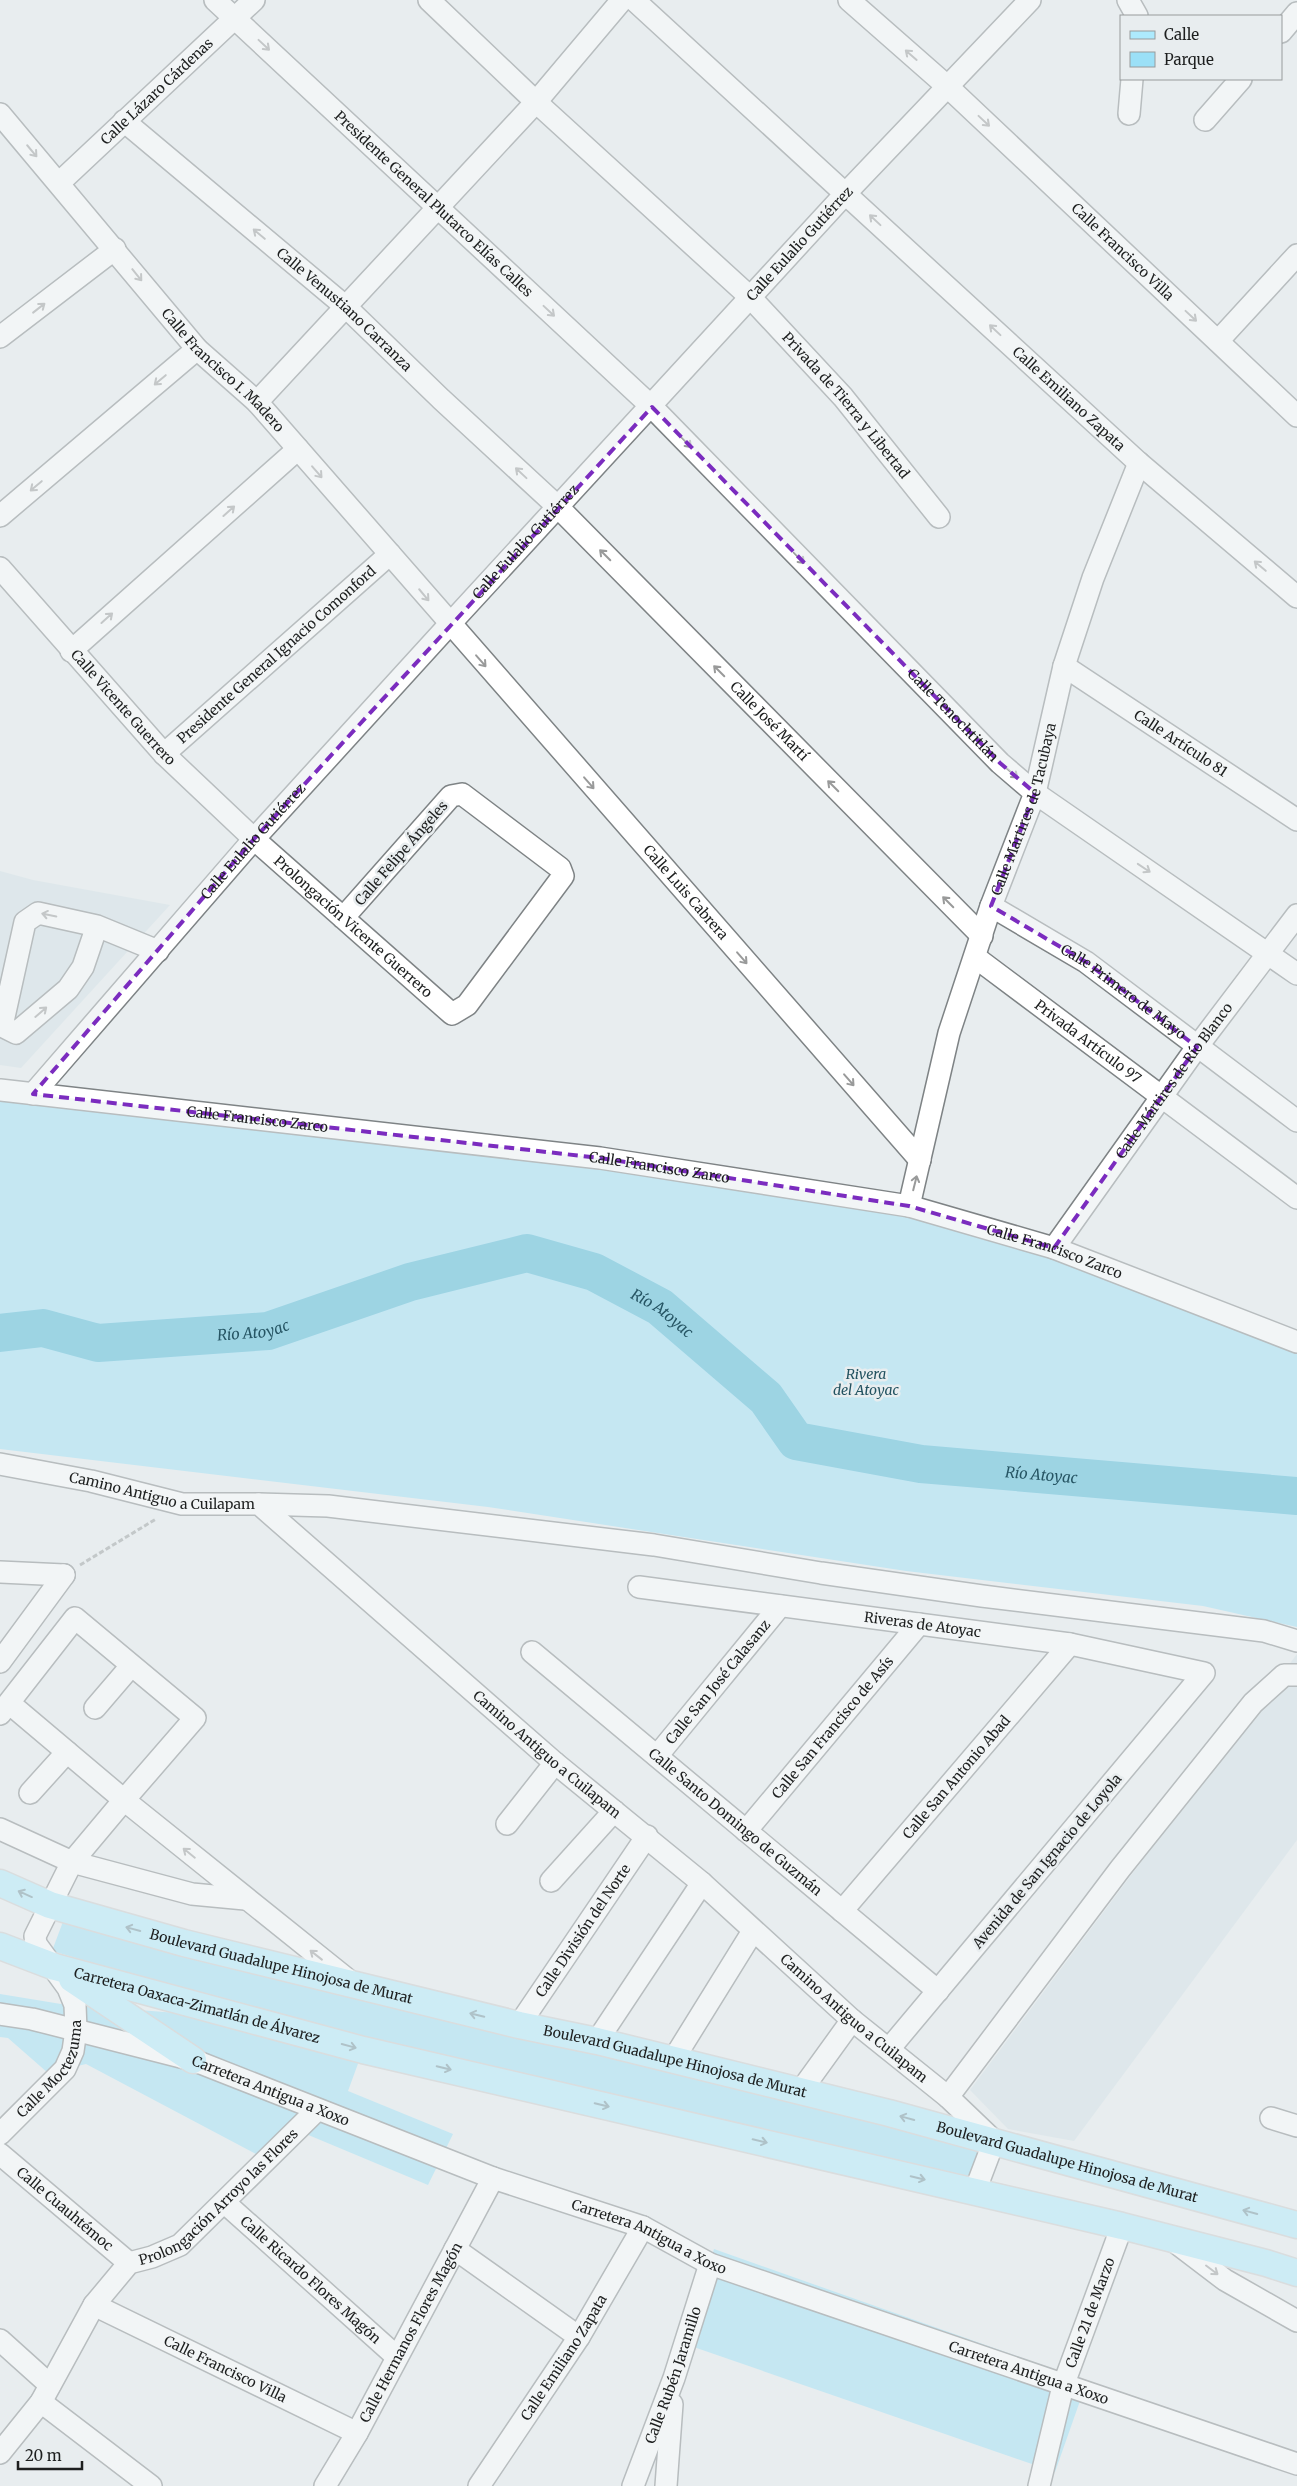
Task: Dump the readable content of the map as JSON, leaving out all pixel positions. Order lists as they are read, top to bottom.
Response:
{
  "streets": {
    "main road": ["Boulevard Guadalupe Hinojosa de Murat", "Carretera Oaxaca-Zimatlán de Álvarez"],
    "street": [
      "Calle Lázaro Cárdenas",
      "Presidente General Plutarco Elías Calles",
      "Calle Eulalio Gutiérrez",
      "Calle Francisco Villa",
      "Calle Venustiano Carranza",
      "Calle Francisco I. Madero",
      "Calle Emiliano Zapata",
      "Privada de Tierra y Libertad",
      "Presidente General Ignacio Comonford",
      "Calle Vicente Guerrero",
      "Calle Tenochtitlán",
      "Calle José Martí",
      "Calle Artículo 81",
      "Calle Mártires de Tacubaya",
      "Calle Felipe Ángeles",
      "Calle Luis Cabrera",
      "Prolongación Vicente Guerrero",
      "Calle Primero de Mayo",
      "Privada Artículo 97",
      "Calle Mártires de Río Blanco",
      "Calle Francisco Zarco",
      "Camino Antiguo a Cuilapam",
      "Riveras de Atoyac",
      "Calle San José Calasanz",
      "Calle San Francisco de Asís",
      "Calle San Antonio Abad",
      "Calle Santo Domingo de Guzmán",
      "Avenida de San Ignacio de Loyola",
      "Calle División del Norte",
      "Calle Moctezuma",
      "Carretera Antigua a Xoxo",
      "Prolongación Arroyo las Flores",
      "Calle Cuauhtémoc",
      "Calle Ricardo Flores Magón",
      "Calle 21 de Marzo",
      "Calle Hermanos Flores Magón",
      "Calle Rubén Jaramillo"
    ]
  },
  "crossings": [
    ["Calle Lázaro Cárdenas", "Presidente General Plutarco Elías Calles"],
    ["Calle Lázaro Cárdenas", "Calle Venustiano Carranza"],
    ["Calle Lázaro Cárdenas", "Calle Francisco I. Madero"],
    ["Presidente General Plutarco Elías Calles", "Calle Eulalio Gutiérrez"],
    ["Presidente General Plutarco Elías Calles", "Calle Tenochtitlán"],
    ["Calle Eulalio Gutiérrez", "Calle Francisco Villa"],
    ["Calle Eulalio Gutiérrez", "Calle Venustiano Carranza"],
    ["Calle Eulalio Gutiérrez", "Calle Francisco I. Madero"],
    ["Calle Eulalio Gutiérrez", "Calle Emiliano Zapata"],
    ["Calle Eulalio Gutiérrez", "Privada de Tierra y Libertad"],
    ["Calle Eulalio Gutiérrez", "Calle Vicente Guerrero"],
    ["Calle Eulalio Gutiérrez", "Calle Tenochtitlán"],
    ["Calle Eulalio Gutiérrez", "Calle José Martí"],
    ["Calle Eulalio Gutiérrez", "Calle Luis Cabrera"],
    ["Calle Eulalio Gutiérrez", "Prolongación Vicente Guerrero"],
    ["Calle Eulalio Gutiérrez", "Calle Francisco Zarco"],
    ["Calle Francisco Villa", "Prolongación Arroyo las Flores"],
    ["Calle Francisco Villa", "Calle Hermanos Flores Magón"],
    ["Calle Venustiano Carranza", "Calle José Martí"],
    ["Calle Francisco I. Madero", "Presidente General Ignacio Comonford"],
    ["Calle Francisco I. Madero", "Calle Luis Cabrera"],
    ["Calle Emiliano Zapata", "Calle Mártires de Tacubaya"],
    ["Calle Emiliano Zapata", "Carretera Antigua a Xoxo"],
    ["Presidente General Ignacio Comonford", "Calle Vicente Guerrero"],
    ["Calle Vicente Guerrero", "Prolongación Vicente Guerrero"],
    ["Calle Tenochtitlán", "Calle Mártires de Tacubaya"],
    ["Calle Tenochtitlán", "Calle Mártires de Río Blanco"],
    ["Calle José Martí", "Calle Mártires de Tacubaya"],
    ["Calle Artículo 81", "Calle Mártires de Tacubaya"],
    ["Calle Mártires de Tacubaya", "Calle Luis Cabrera"],
    ["Calle Mártires de Tacubaya", "Calle Primero de Mayo"],
    ["Calle Mártires de Tacubaya", "Privada Artículo 97"],
    ["Calle Mártires de Tacubaya", "Calle Francisco Zarco"],
    ["Calle Felipe Ángeles", "Prolongación Vicente Guerrero"],
    ["Calle Primero de Mayo", "Calle Mártires de Río Blanco"],
    ["Privada Artículo 97", "Calle Mártires de Río Blanco"],
    ["Calle Mártires de Río Blanco", "Calle Francisco Zarco"],
    ["Camino Antiguo a Cuilapam", "Avenida de San Ignacio de Loyola"],
    ["Camino Antiguo a Cuilapam", "Calle División del Norte"],
    ["Camino Antiguo a Cuilapam", "Boulevard Guadalupe Hinojosa de Murat"],
    ["Riveras de Atoyac", "Calle San José Calasanz"],
    ["Riveras de Atoyac", "Calle San Francisco de Asís"],
    ["Riveras de Atoyac", "Calle San Antonio Abad"],
    ["Riveras de Atoyac", "Avenida de San Ignacio de Loyola"],
    ["Calle San José Calasanz", "Calle Santo Domingo de Guzmán"],
    ["Calle San Francisco de Asís", "Calle Santo Domingo de Guzmán"],
    ["Calle San Antonio Abad", "Calle Santo Domingo de Guzmán"],
    ["Calle Santo Domingo de Guzmán", "Avenida de San Ignacio de Loyola"],
    ["Calle División del Norte", "Boulevard Guadalupe Hinojosa de Murat"],
    ["Boulevard Guadalupe Hinojosa de Murat", "Calle Moctezuma"],
    ["Carretera Oaxaca-Zimatlán de Álvarez", "Calle Moctezuma"],
    ["Calle Moctezuma", "Carretera Antigua a Xoxo"],
    ["Carretera Antigua a Xoxo", "Prolongación Arroyo las Flores"],
    ["Carretera Antigua a Xoxo", "Calle 21 de Marzo"],
    ["Carretera Antigua a Xoxo", "Calle Hermanos Flores Magón"],
    ["Carretera Antigua a Xoxo", "Calle Rubén Jaramillo"],
    ["Prolongación Arroyo las Flores", "Calle Cuauhtémoc"],
    ["Prolongación Arroyo las Flores", "Calle Ricardo Flores Magón"],
    ["Calle Ricardo Flores Magón", "Calle Hermanos Flores Magón"]
  ],
  "one_way": [
    "Presidente General Plutarco Elías Calles",
    "Calle Venustiano Carranza",
    "Calle Francisco I. Madero",
    "Calle Emiliano Zapata",
    "Calle Tenochtitlán",
    "Calle José Martí",
    "Calle Luis Cabrera",
    "Carretera Oaxaca-Zimatlán de Álvarez"
  ],
  "water": ["Río Atoyac"],
  "parks": ["Rivera del Atoyac"],
  "legend": ["Calle", "Parque"],
  "scale_bar": "20 m"
}
